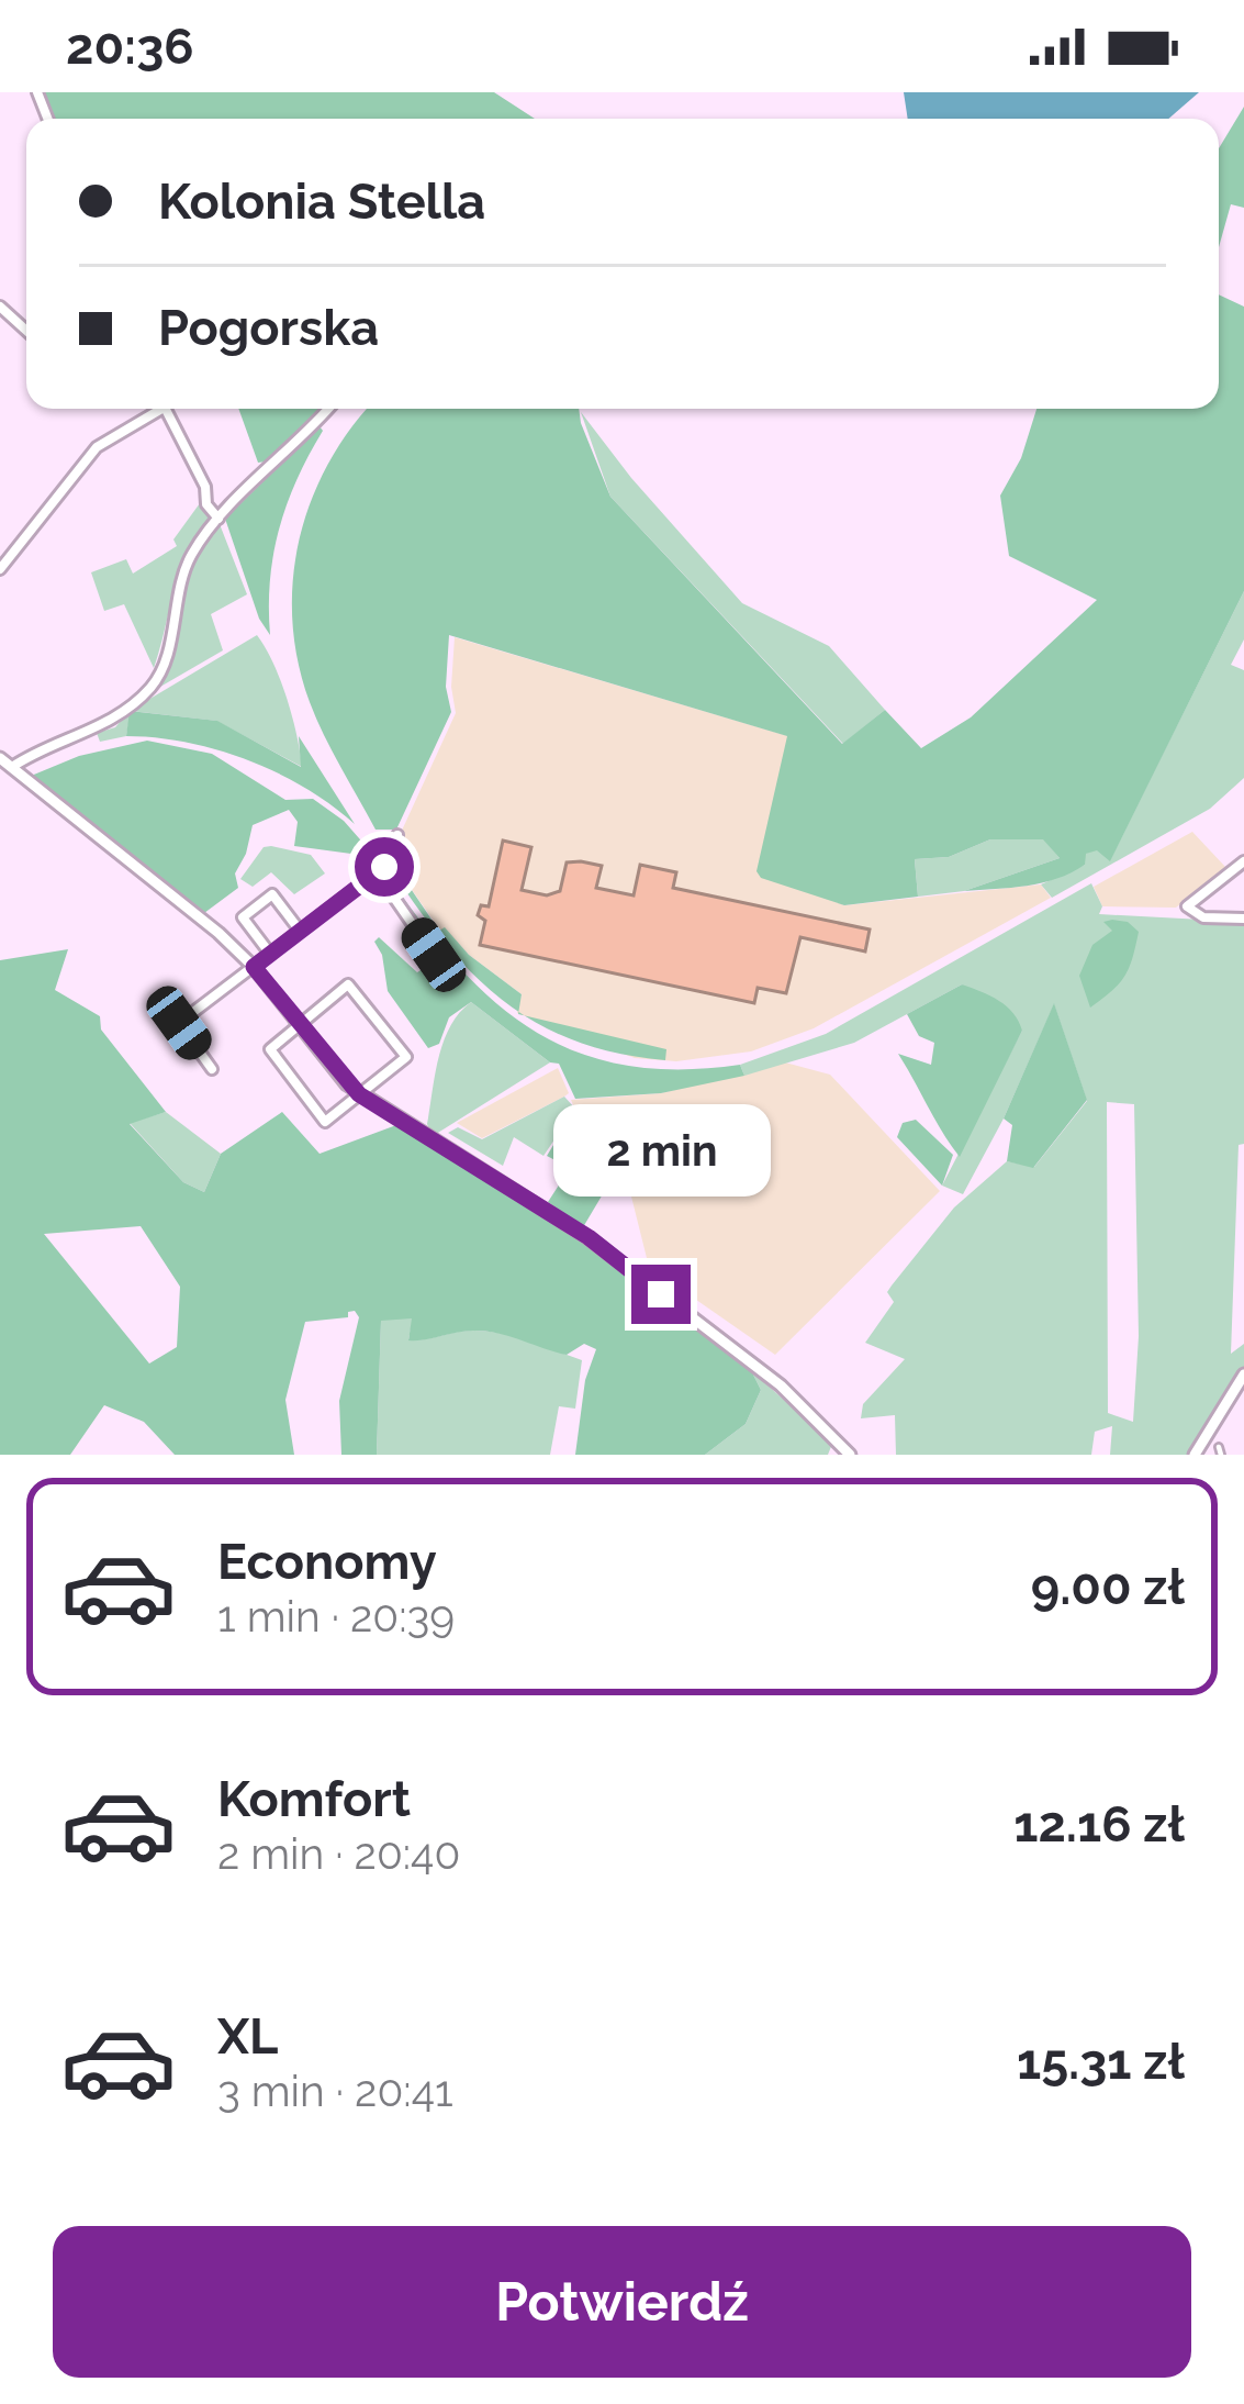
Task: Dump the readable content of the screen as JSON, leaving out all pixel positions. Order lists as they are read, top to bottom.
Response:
{
  "page": {
    "status": "20:36",
    "banner": ["Kolonia Stella", "Pogorska"],
    "bubble": "2 min",
    "list": [
      {
        "name": "Economy",
        "note": "1 min · 20:39",
        "value": "9.00 zł"
      },
      {
        "name": "Komfort",
        "note": "2 min · 20:40",
        "value": "12.16 zł"
      },
      {
        "name": "XL",
        "note": "3 min · 20:41",
        "value": "15.31 zł"
      }
    ],
    "buttons": "Potwierdź"
  }
}
